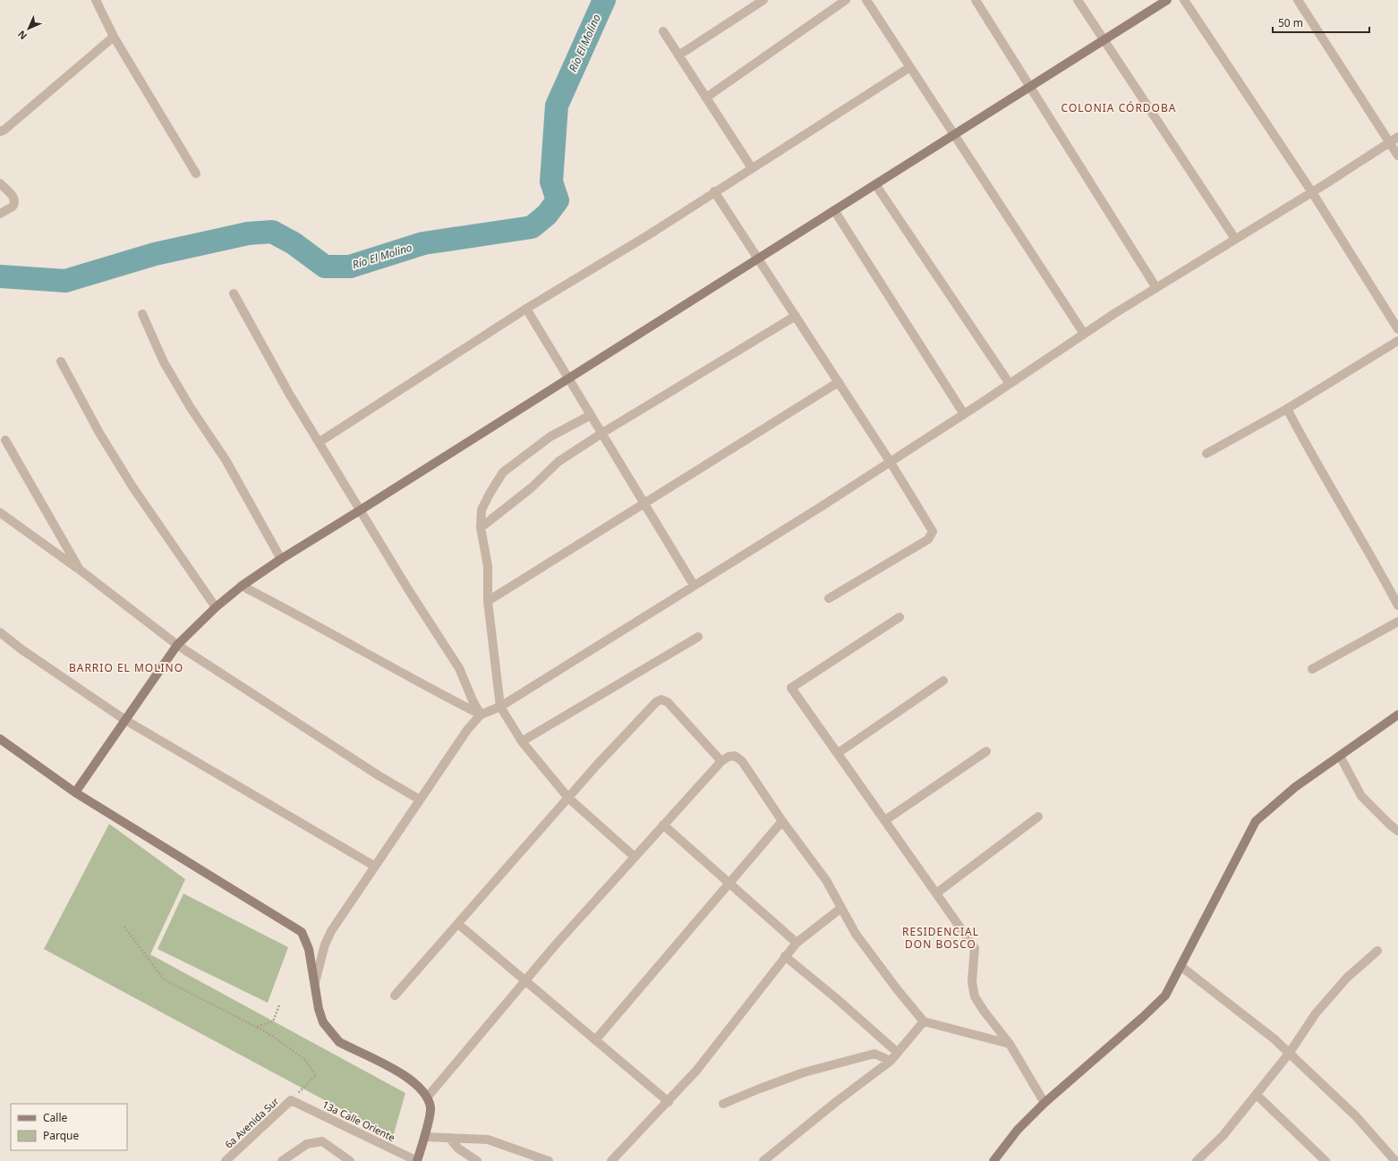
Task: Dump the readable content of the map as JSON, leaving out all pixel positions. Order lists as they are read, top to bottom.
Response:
{
  "streets": {
    "street": ["13a Calle Oriente", "6a Avenida Sur"]
  },
  "crossings": [
    ["13a Calle Oriente", "6a Avenida Sur"]
  ],
  "districts": ["COLONIA CÓRDOBA", "BARRIO EL MOLINO", "RESIDENCIAL DON BOSCO"],
  "water": ["Río El Molino"],
  "legend": ["Calle", "Parque"],
  "scale_bar": "50 m",
  "north": "bottom left"
}
